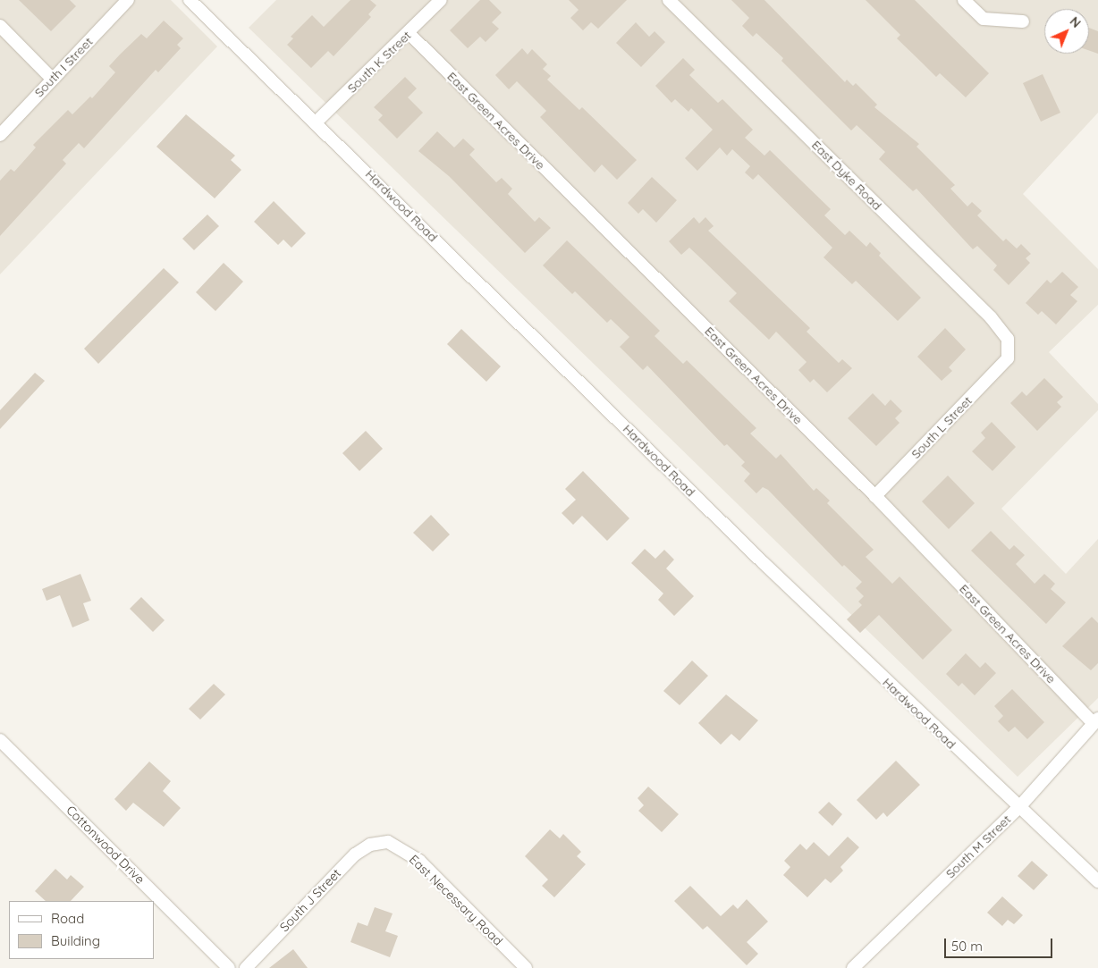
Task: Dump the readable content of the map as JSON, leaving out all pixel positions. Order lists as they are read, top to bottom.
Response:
{
  "streets": {
    "street": [
      "South K Street",
      "South I Street",
      "East Green Acres Drive",
      "East Dyke Road",
      "Hardwood Road",
      "South L Street",
      "Cottonwood Drive",
      "South M Street",
      "South J Street",
      "East Necessary Road"
    ]
  },
  "crossings": [
    ["South K Street", "East Green Acres Drive"],
    ["South K Street", "Hardwood Road"],
    ["East Green Acres Drive", "South L Street"],
    ["East Green Acres Drive", "South M Street"],
    ["East Dyke Road", "South L Street"],
    ["Hardwood Road", "South M Street"],
    ["South J Street", "East Necessary Road"]
  ],
  "legend": ["Road", "Building"],
  "scale_bar": "50 m",
  "north": "top right"
}
